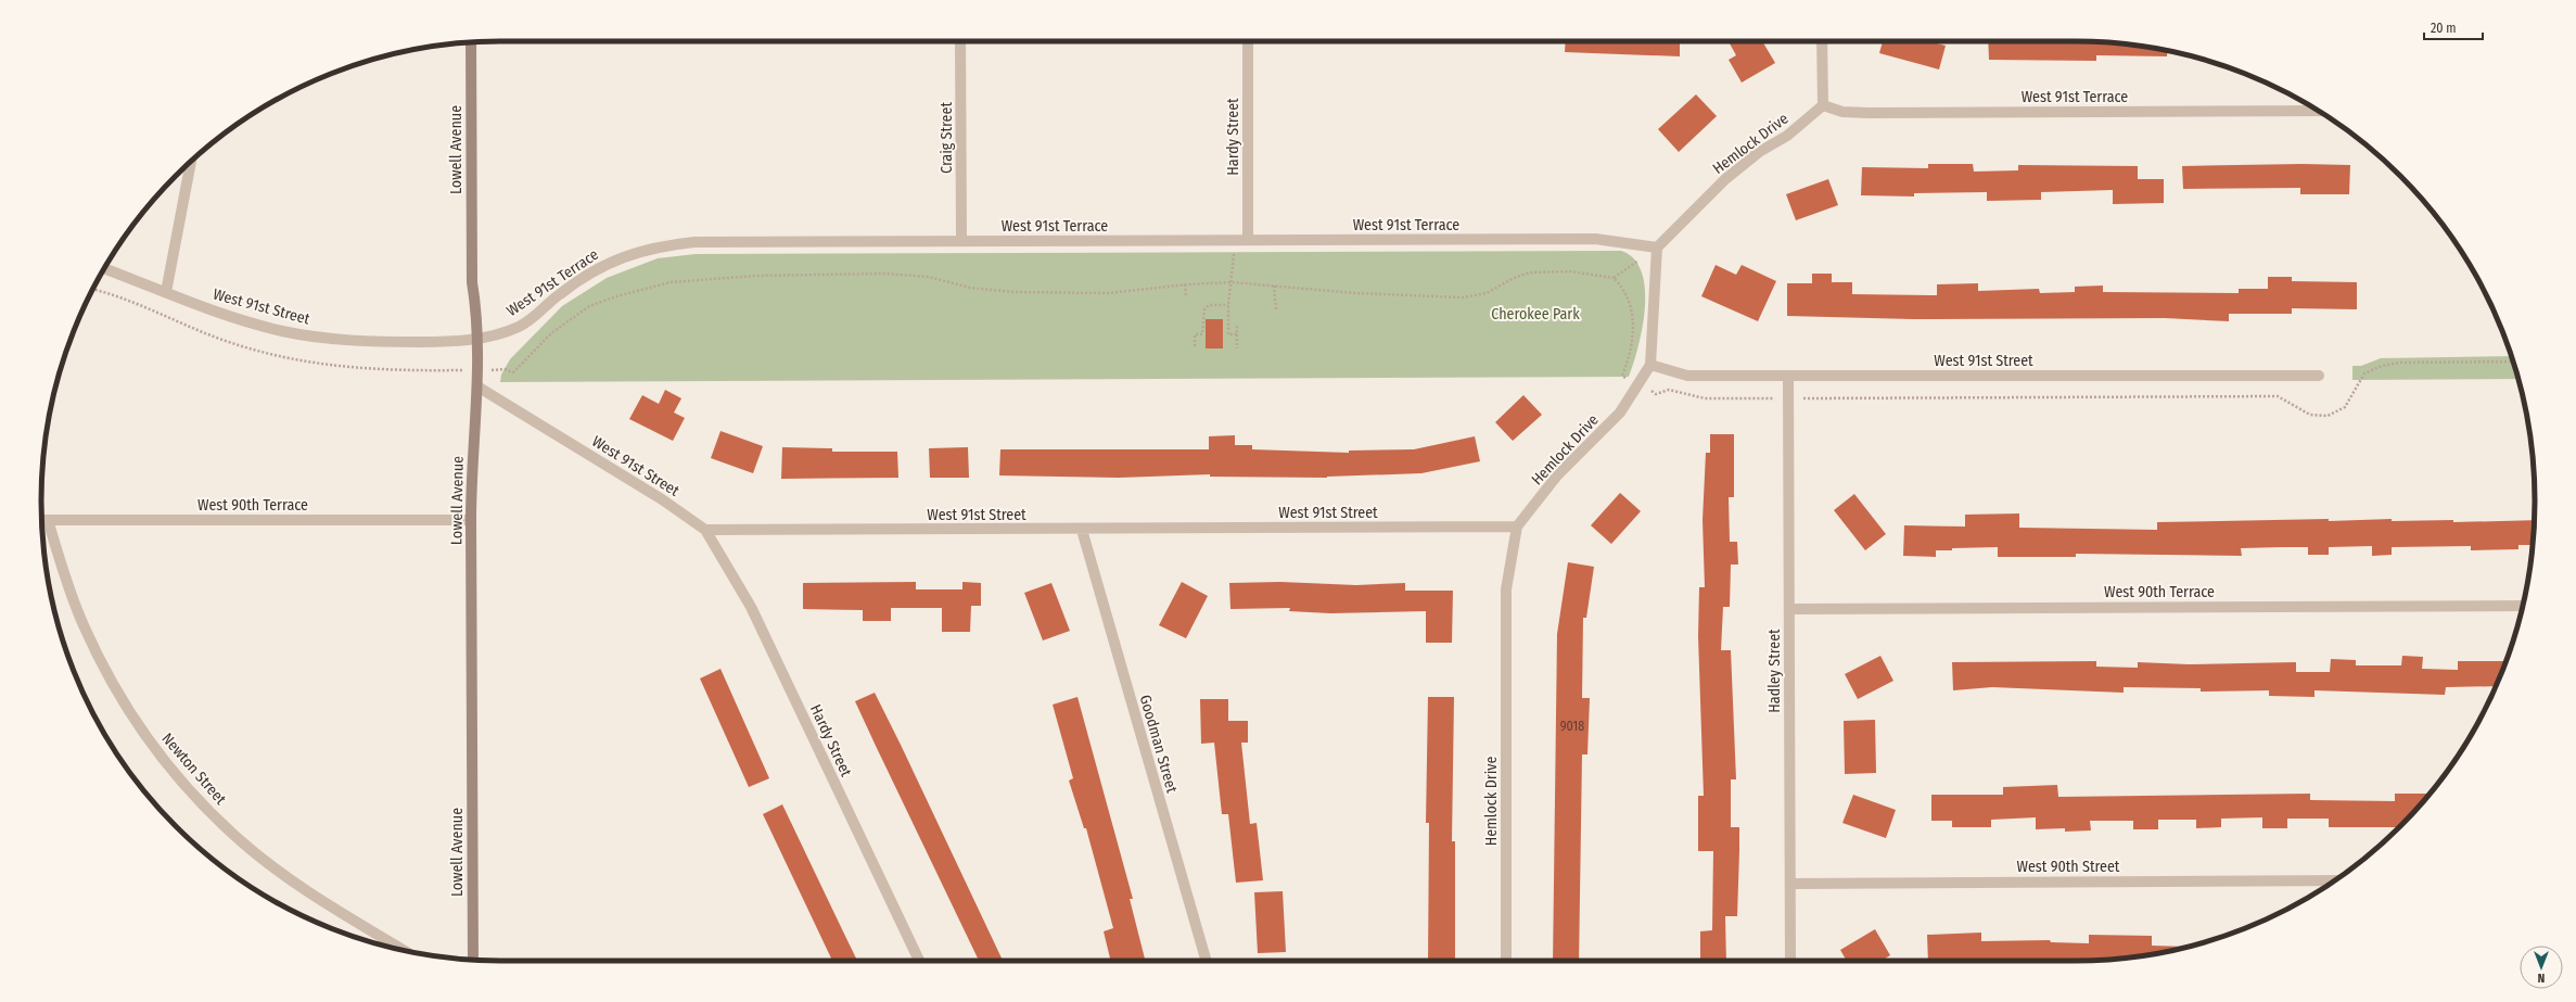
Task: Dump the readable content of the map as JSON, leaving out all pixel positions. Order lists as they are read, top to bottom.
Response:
{
  "streets": {
    "street": [
      "West 91st Terrace",
      "Hardy Street",
      "Craig Street",
      "Hemlock Drive",
      "Lowell Avenue",
      "West 91st Street",
      "West 90th Terrace",
      "Hadley Street",
      "Goodman Street",
      "Newton Street",
      "West 90th Street"
    ]
  },
  "crossings": [
    ["West 91st Terrace", "Hardy Street"],
    ["West 91st Terrace", "Craig Street"],
    ["West 91st Terrace", "Hemlock Drive"],
    ["West 91st Terrace", "Lowell Avenue"],
    ["West 91st Terrace", "West 91st Street"],
    ["Hardy Street", "West 91st Street"],
    ["Hemlock Drive", "West 91st Street"],
    ["Lowell Avenue", "West 91st Street"],
    ["Lowell Avenue", "West 90th Terrace"],
    ["West 91st Street", "Hadley Street"],
    ["West 91st Street", "Goodman Street"],
    ["West 90th Terrace", "Hadley Street"],
    ["West 90th Terrace", "Newton Street"],
    ["Hadley Street", "West 90th Street"]
  ],
  "parks": ["Cherokee Park"],
  "house_numbers": ["9018"],
  "scale_bar": "20 m",
  "north": "bottom"
}
